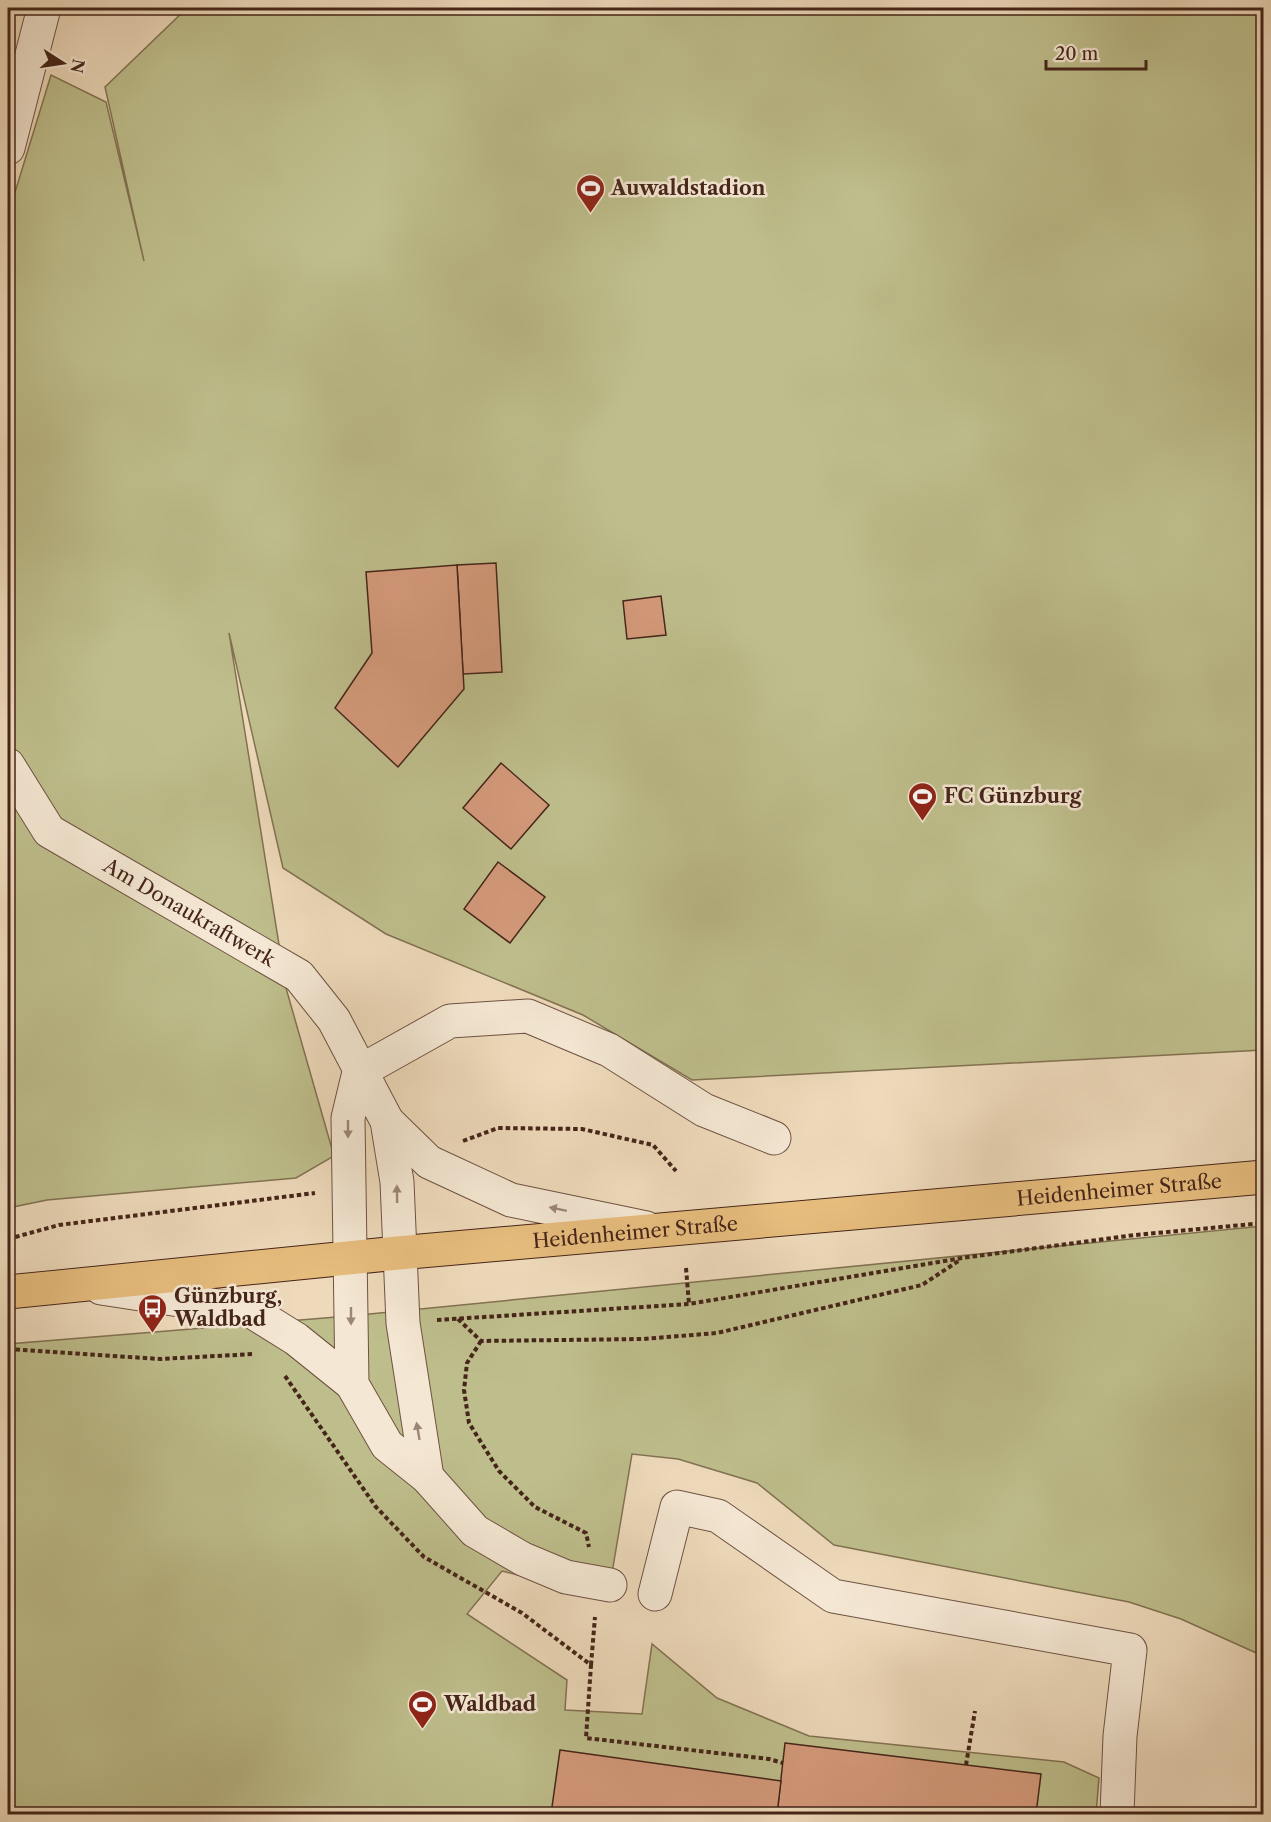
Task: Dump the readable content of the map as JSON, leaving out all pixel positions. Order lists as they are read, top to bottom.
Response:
{
  "streets": {
    "main road": ["Heidenheimer Straße"],
    "street": ["Am Donaukraftwerk"]
  },
  "crossings": [
    ["Am Donaukraftwerk", "Heidenheimer Straße"]
  ],
  "places": {
    "sports": ["Auwaldstadion", "FC Günzburg", "Waldbad"],
    "bus stop": ["Günzburg, Waldbad"]
  },
  "scale_bar": "20 m",
  "north": "right"
}
